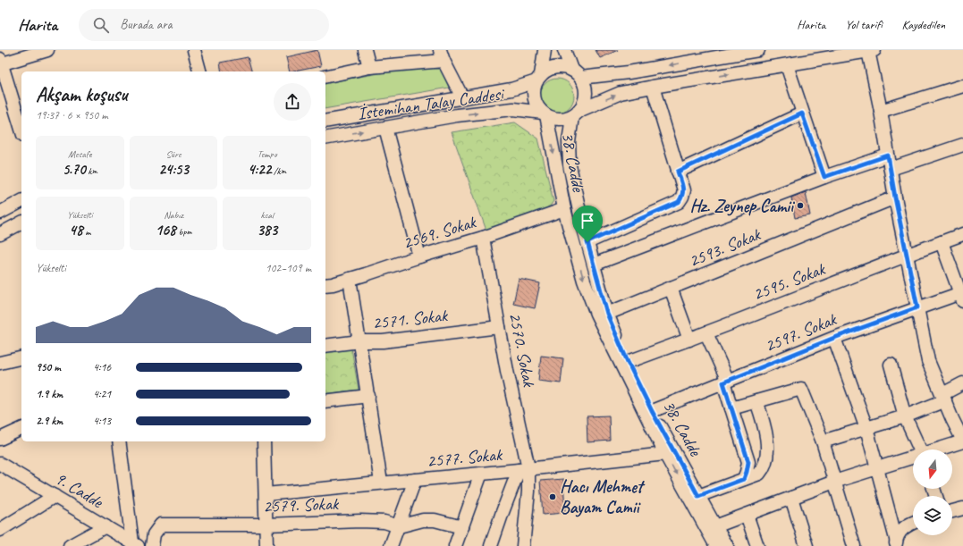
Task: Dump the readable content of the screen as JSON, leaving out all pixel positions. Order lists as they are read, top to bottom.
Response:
{
  "streets": {
    "street": [
      "İstemihan Talay Caddesi",
      "38. Cadde",
      "2569. Sokak",
      "2593. Sokak",
      "2595. Sokak",
      "2571. Sokak",
      "2597. Sokak",
      "2570. Sokak",
      "2577. Sokak",
      "9. Cadde",
      "2579. Sokak"
    ]
  },
  "crossings": [
    ["İstemihan Talay Caddesi", "38. Cadde"],
    ["38. Cadde", "2569. Sokak"],
    ["38. Cadde", "2593. Sokak"],
    ["38. Cadde", "2595. Sokak"],
    ["38. Cadde", "2597. Sokak"],
    ["38. Cadde", "2577. Sokak"],
    ["2569. Sokak", "2570. Sokak"],
    ["2571. Sokak", "2570. Sokak"],
    ["2570. Sokak", "2577. Sokak"]
  ],
  "places": ["Hz. Zeynep Camii", "Hacı Mehmet Bayam Camii"],
  "north": "bottom",
  "page": {
    "header": "Harita",
    "search": "Burada ara",
    "nav": ["Harita", "Yol tarifi", "Kaydedilen"],
    "heading": ["Akşam koşusu", "19:37 · 6 × 950 m"],
    "stats": [
      ["Mesafe", "5.70 km"],
      ["Süre", "24:53"],
      ["Tempo", "4:22 /km"],
      ["Yükselti", "48 m"],
      ["Nabız", "168 bpm"],
      ["kcal", "383"]
    ],
    "chart": ["Yükselti", "102–109 m"],
    "list": [
      {
        "name": "950 m",
        "note": "4:16"
      },
      {
        "name": "1.9 km",
        "note": "4:21"
      },
      {
        "name": "2.9 km",
        "note": "4:13"
      }
    ]
  }
}
